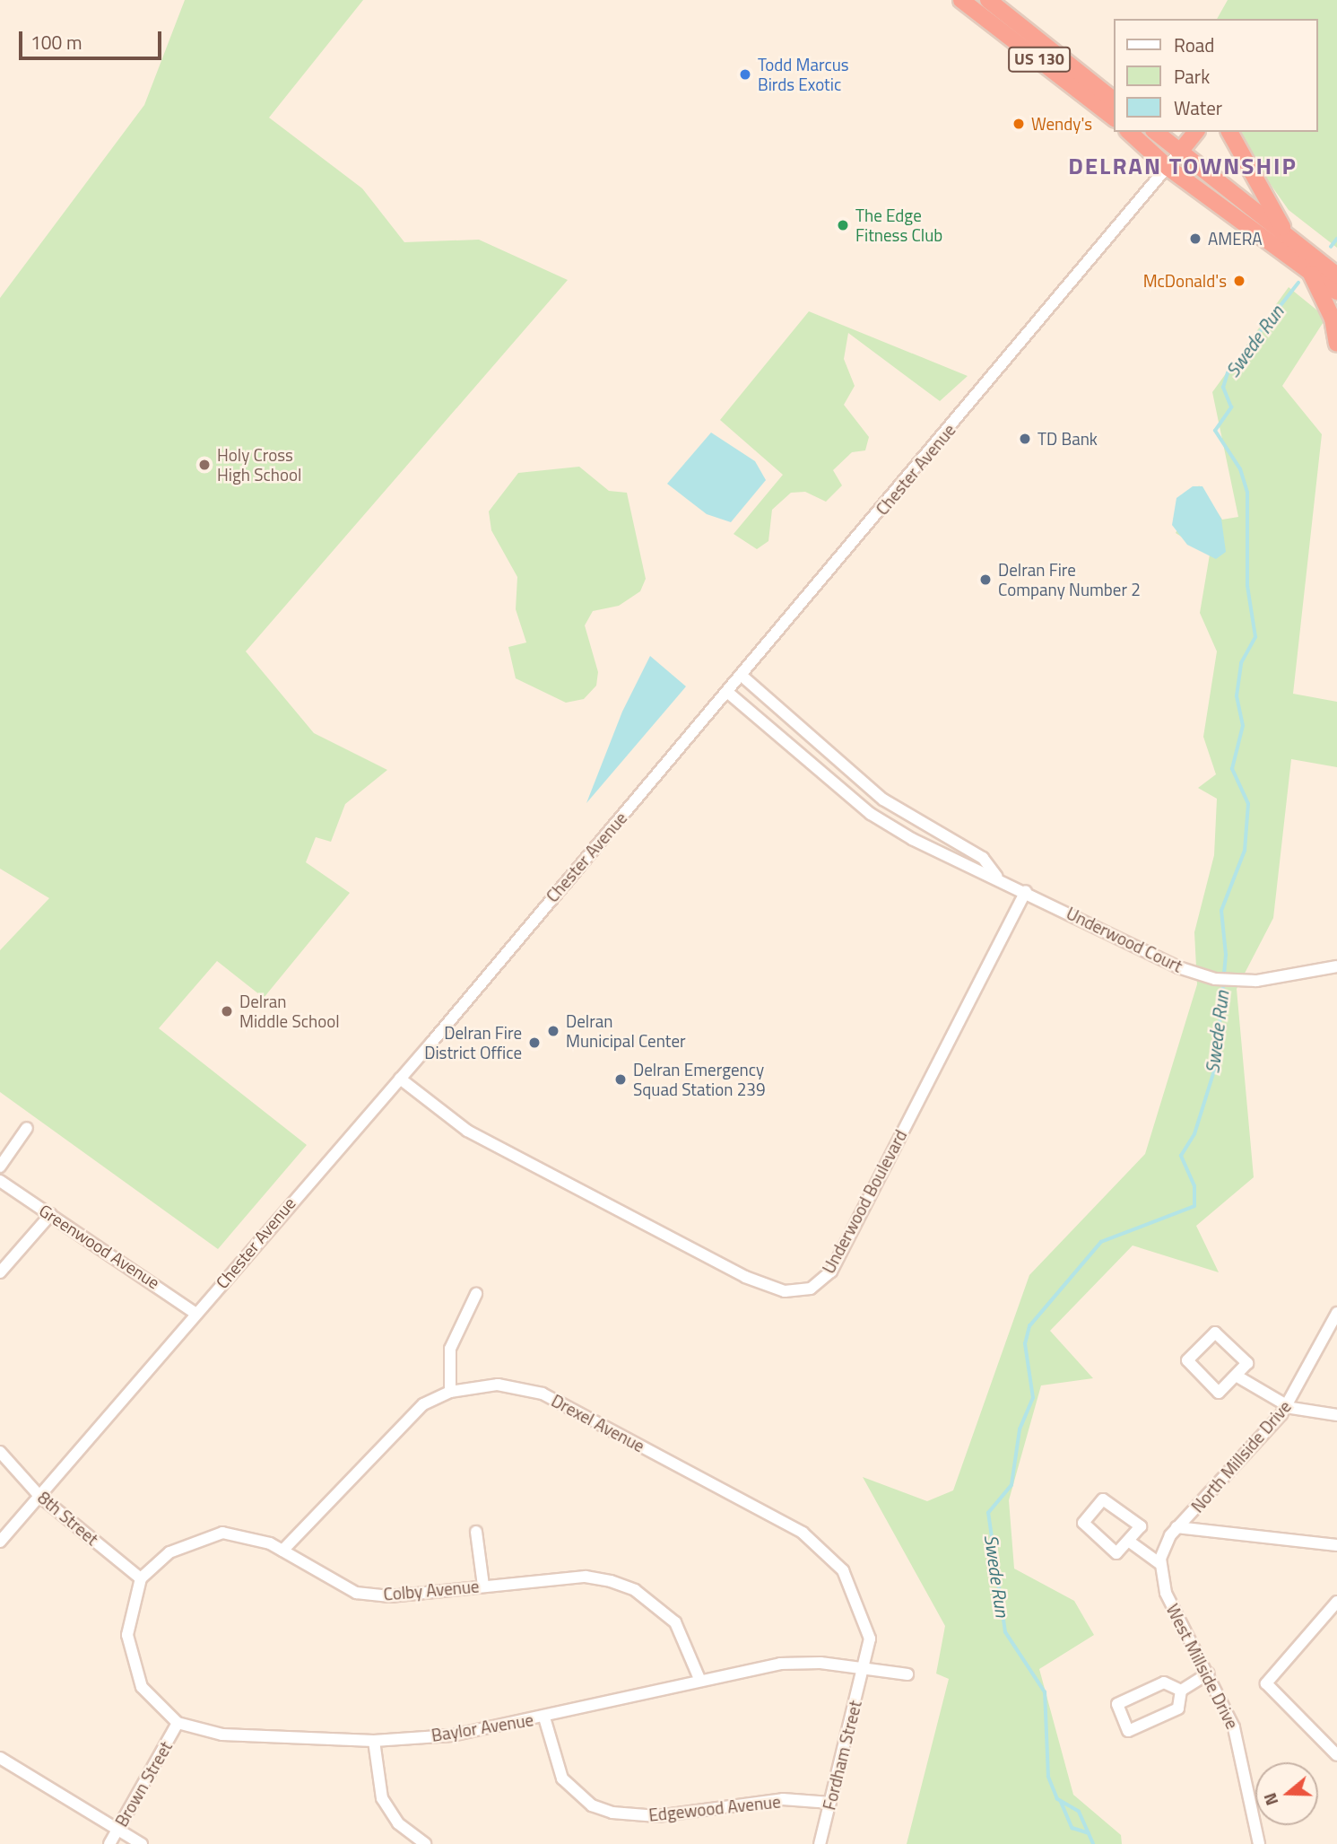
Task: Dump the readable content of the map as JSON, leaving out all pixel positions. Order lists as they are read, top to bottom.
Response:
{
  "streets": {
    "highway": ["US 130"],
    "street": [
      "Chester Avenue",
      "Underwood Court",
      "Underwood Boulevard",
      "Greenwood Avenue",
      "Drexel Avenue",
      "North Millside Drive",
      "8th Street",
      "Colby Avenue",
      "West Millside Drive",
      "Baylor Avenue",
      "Fordham Street",
      "Brown Street",
      "Edgewood Avenue"
    ]
  },
  "crossings": [
    ["Chester Avenue", "Underwood Boulevard"],
    ["Chester Avenue", "Greenwood Avenue"],
    ["Chester Avenue", "8th Street"],
    ["Underwood Court", "Underwood Boulevard"],
    ["Drexel Avenue", "Colby Avenue"],
    ["Drexel Avenue", "Baylor Avenue"],
    ["Drexel Avenue", "Fordham Street"],
    ["North Millside Drive", "West Millside Drive"],
    ["8th Street", "Colby Avenue"],
    ["8th Street", "Baylor Avenue"],
    ["Colby Avenue", "Baylor Avenue"],
    ["Baylor Avenue", "Fordham Street"],
    ["Baylor Avenue", "Brown Street"],
    ["Baylor Avenue", "Edgewood Avenue"],
    ["Fordham Street", "Edgewood Avenue"]
  ],
  "districts": ["DELRAN TOWNSHIP"],
  "water": ["Swede Run"],
  "places": [
    "Todd Marcus Birds Exotic",
    "Wendy's",
    "The Edge Fitness Club",
    "AMERA",
    "McDonald's",
    "TD Bank",
    "Holy Cross High School",
    "Delran Fire Company Number 2",
    "Delran Middle School",
    "Delran Municipal Center",
    "Delran Fire District Office",
    "Delran Emergency Squad Station 239"
  ],
  "legend": ["Road", "Park", "Water"],
  "scale_bar": "100 m",
  "north": "left"
}
